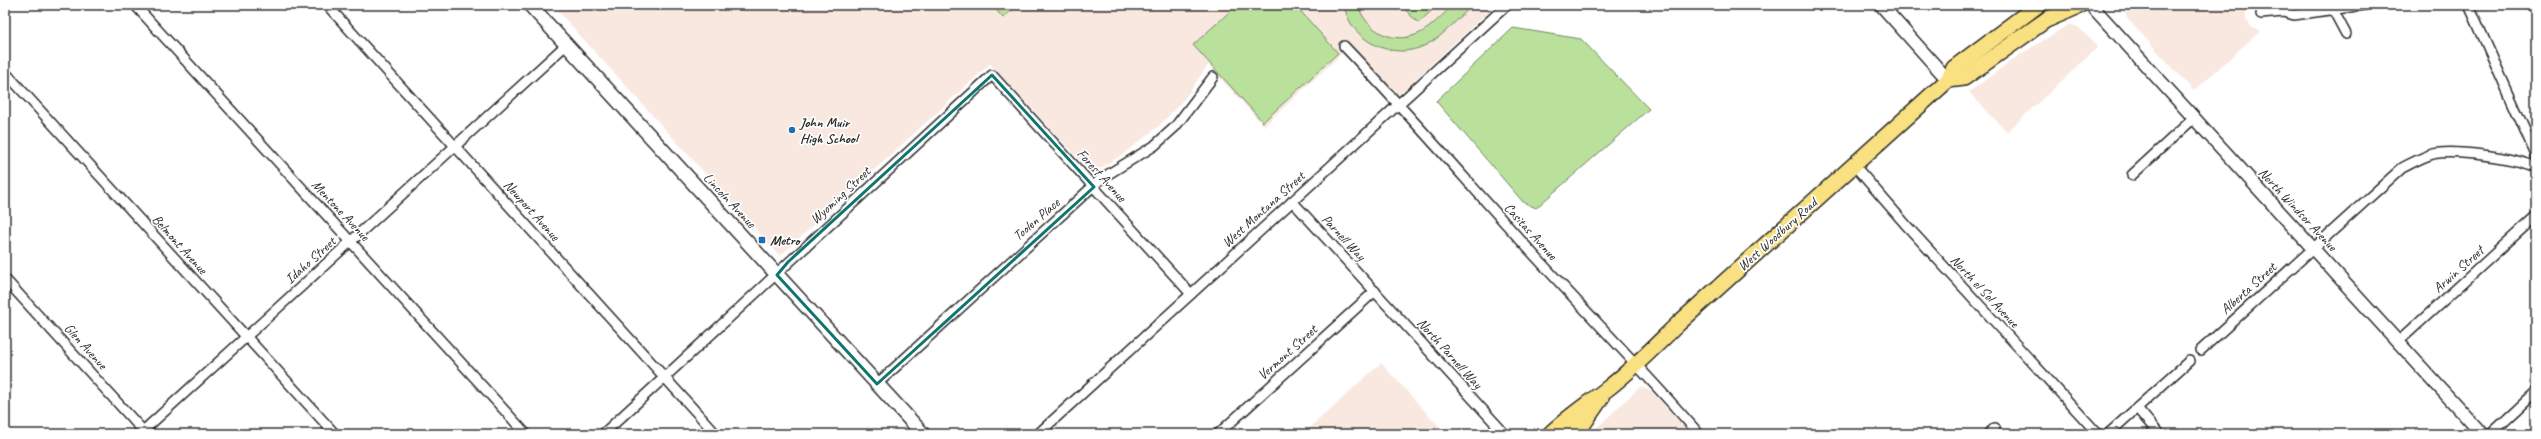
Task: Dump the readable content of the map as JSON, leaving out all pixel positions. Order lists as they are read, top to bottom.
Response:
{
  "streets": {
    "main road": ["Lincoln Avenue", "West Woodbury Road"],
    "street": [
      "Forest Avenue",
      "Wyoming Street",
      "West Montana Street",
      "North Windsor Avenue",
      "Mentone Avenue",
      "Newport Avenue",
      "Toolen Place",
      "Casitas Avenue",
      "Parnell Way",
      "Belmont Avenue",
      "Idaho Street",
      "Arwin Street",
      "Alberta Street",
      "North el Sol Avenue",
      "Glen Avenue",
      "Vermont Street",
      "North Parnell Way"
    ]
  },
  "crossings": [
    ["Forest Avenue", "Wyoming Street"],
    ["Forest Avenue", "West Montana Street"],
    ["Forest Avenue", "Toolen Place"],
    ["Wyoming Street", "Lincoln Avenue"],
    ["Wyoming Street", "Newport Avenue"],
    ["Lincoln Avenue", "Toolen Place"],
    ["Lincoln Avenue", "Idaho Street"],
    ["West Montana Street", "Casitas Avenue"],
    ["West Montana Street", "Parnell Way"],
    ["North Windsor Avenue", "Arwin Street"],
    ["North Windsor Avenue", "Alberta Street"],
    ["Mentone Avenue", "Idaho Street"],
    ["Newport Avenue", "Idaho Street"],
    ["Casitas Avenue", "West Woodbury Road"],
    ["West Woodbury Road", "North el Sol Avenue"],
    ["Parnell Way", "Vermont Street"],
    ["Parnell Way", "North Parnell Way"],
    ["Belmont Avenue", "Idaho Street"],
    ["Idaho Street", "Glen Avenue"],
    ["Vermont Street", "North Parnell Way"]
  ],
  "places": {
    "other": ["John Muir High School"],
    "transit": ["Metro"]
  }
}
